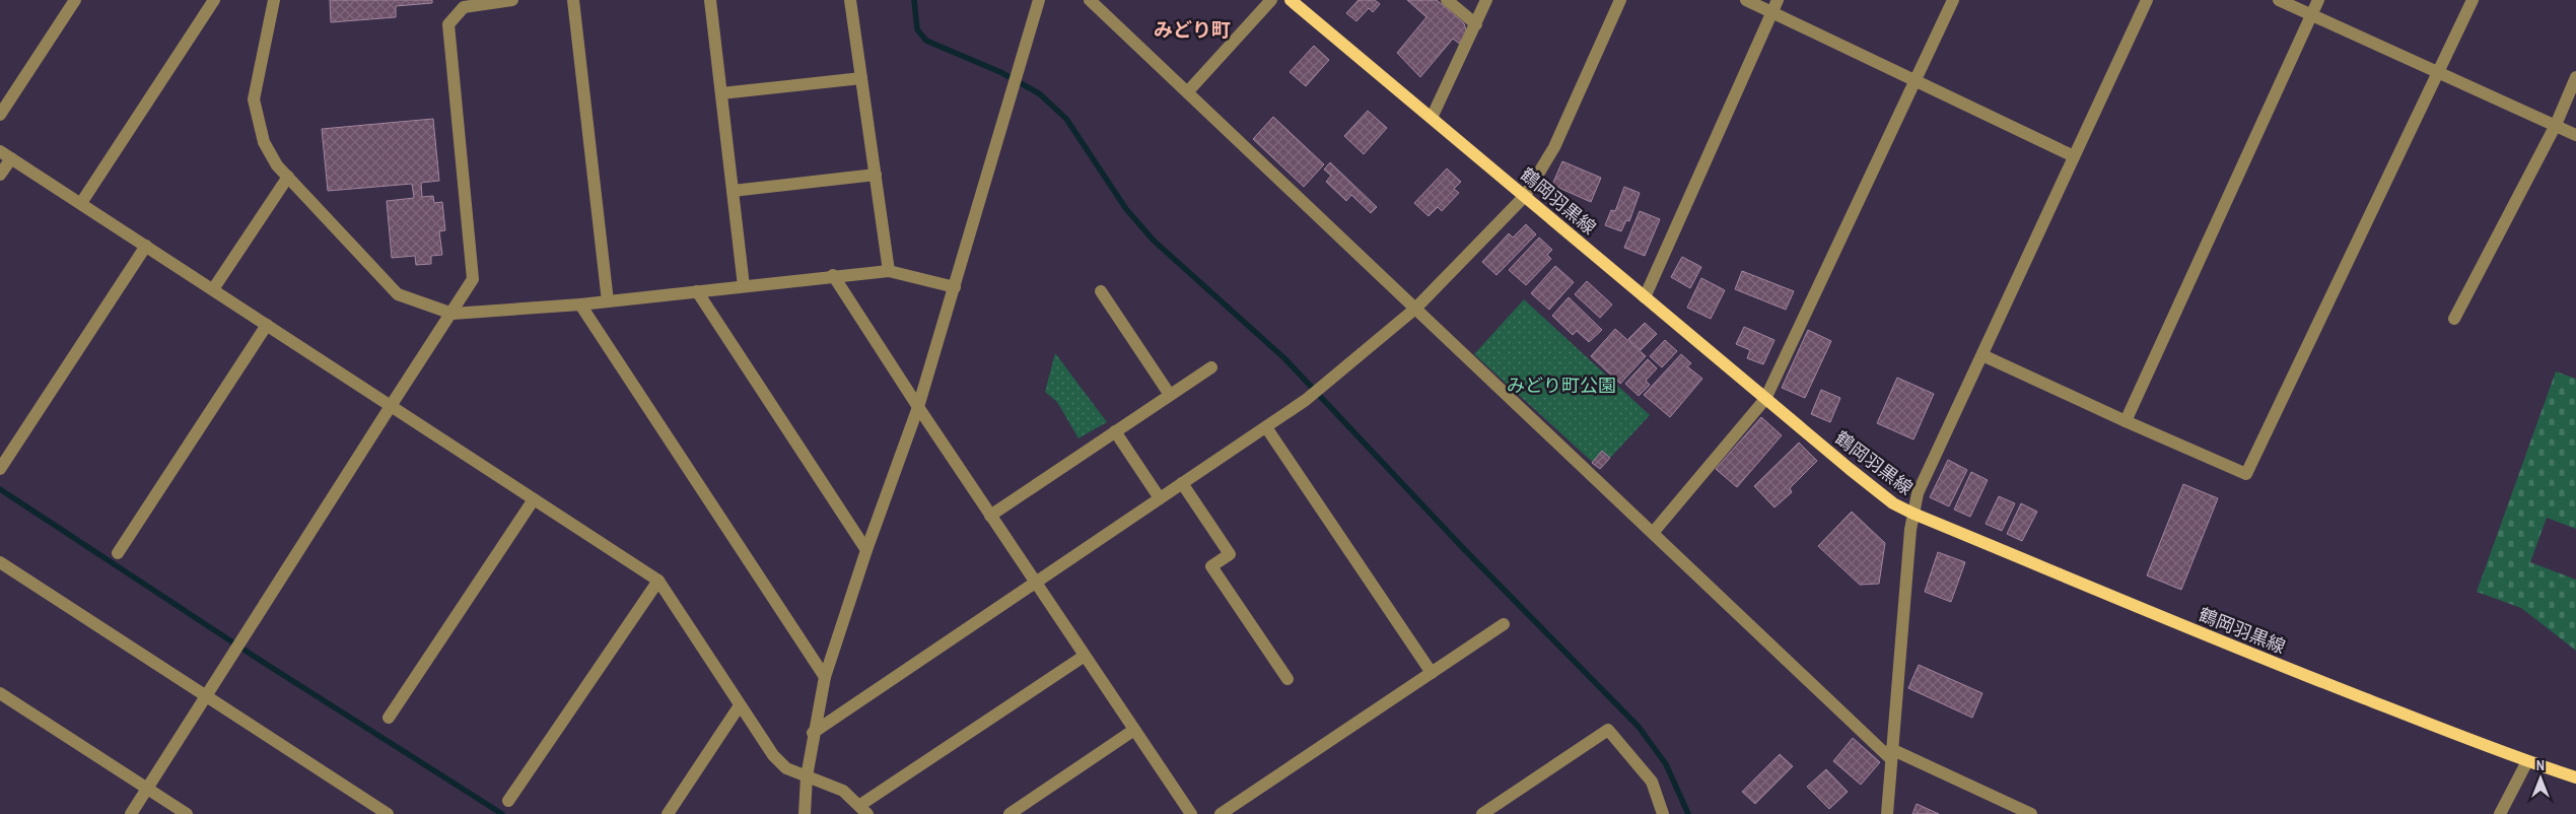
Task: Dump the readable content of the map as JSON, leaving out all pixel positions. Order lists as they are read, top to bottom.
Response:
{
  "streets": {
    "main road": ["鶴岡羽黒線"]
  },
  "districts": ["みどり町"],
  "parks": ["みどり町公園"],
  "north": "top"
}
